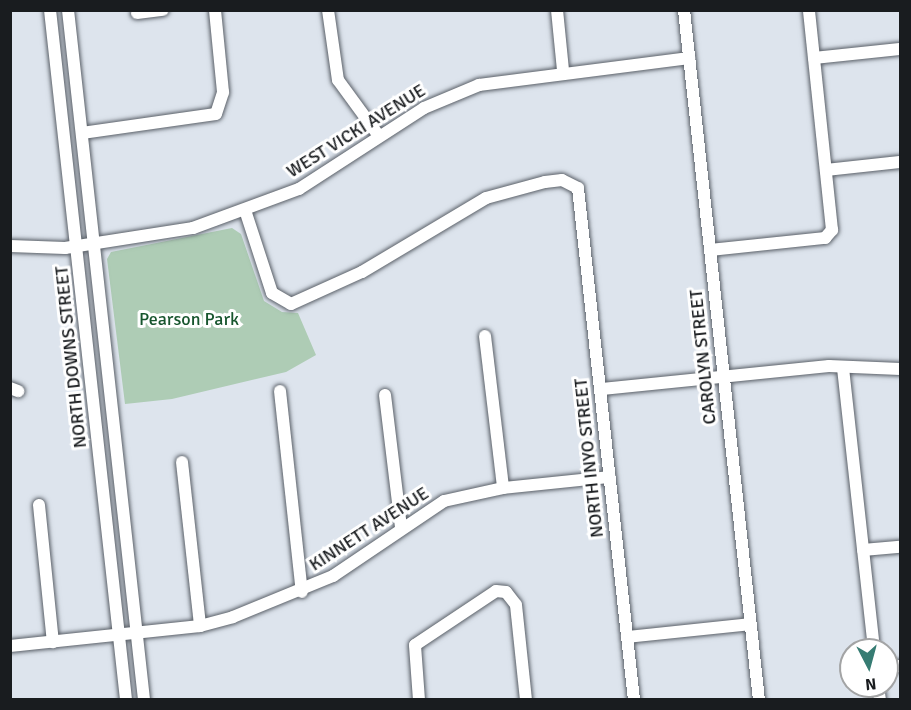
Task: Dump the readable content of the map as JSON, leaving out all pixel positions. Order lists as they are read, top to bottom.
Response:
{
  "streets": {
    "street": [
      "WEST VICKI AVENUE",
      "NORTH DOWNS STREET",
      "CAROLYN STREET",
      "NORTH INYO STREET",
      "KINNETT AVENUE"
    ]
  },
  "crossings": [
    ["WEST VICKI AVENUE", "NORTH DOWNS STREET"],
    ["WEST VICKI AVENUE", "CAROLYN STREET"],
    ["WEST VICKI AVENUE", "NORTH INYO STREET"],
    ["NORTH DOWNS STREET", "KINNETT AVENUE"],
    ["NORTH INYO STREET", "KINNETT AVENUE"]
  ],
  "parks": ["Pearson Park"],
  "north": "bottom"
}
